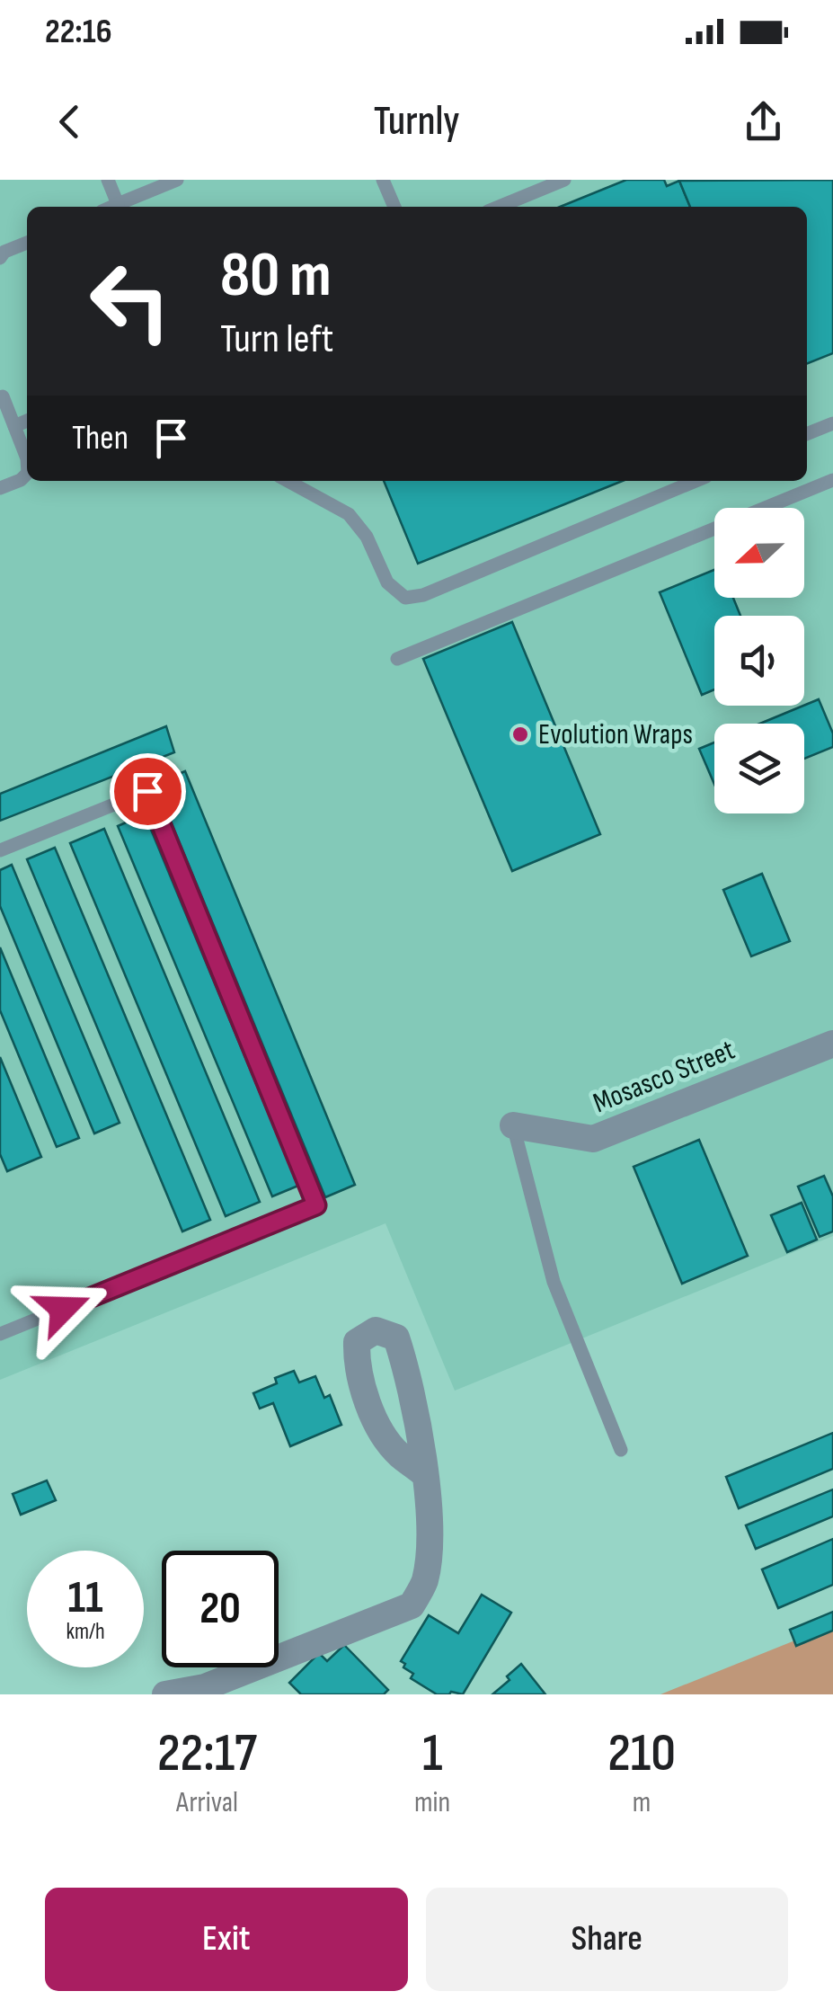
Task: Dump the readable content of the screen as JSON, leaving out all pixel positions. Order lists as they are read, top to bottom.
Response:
{
  "streets": {
    "street": ["Mosasco Street"]
  },
  "places": ["Evolution Wraps"],
  "north": "left",
  "page": {
    "status": "22:16",
    "header": "Turnly",
    "turn": ["80 m", "Turn left"],
    "then": "Then",
    "speed": "11 km/h",
    "limit": "20",
    "eta": [
      "22:17",
      "Arrival",
      "1",
      "min",
      "210",
      "m"
    ],
    "buttons": ["Exit", "Share"]
  }
}
